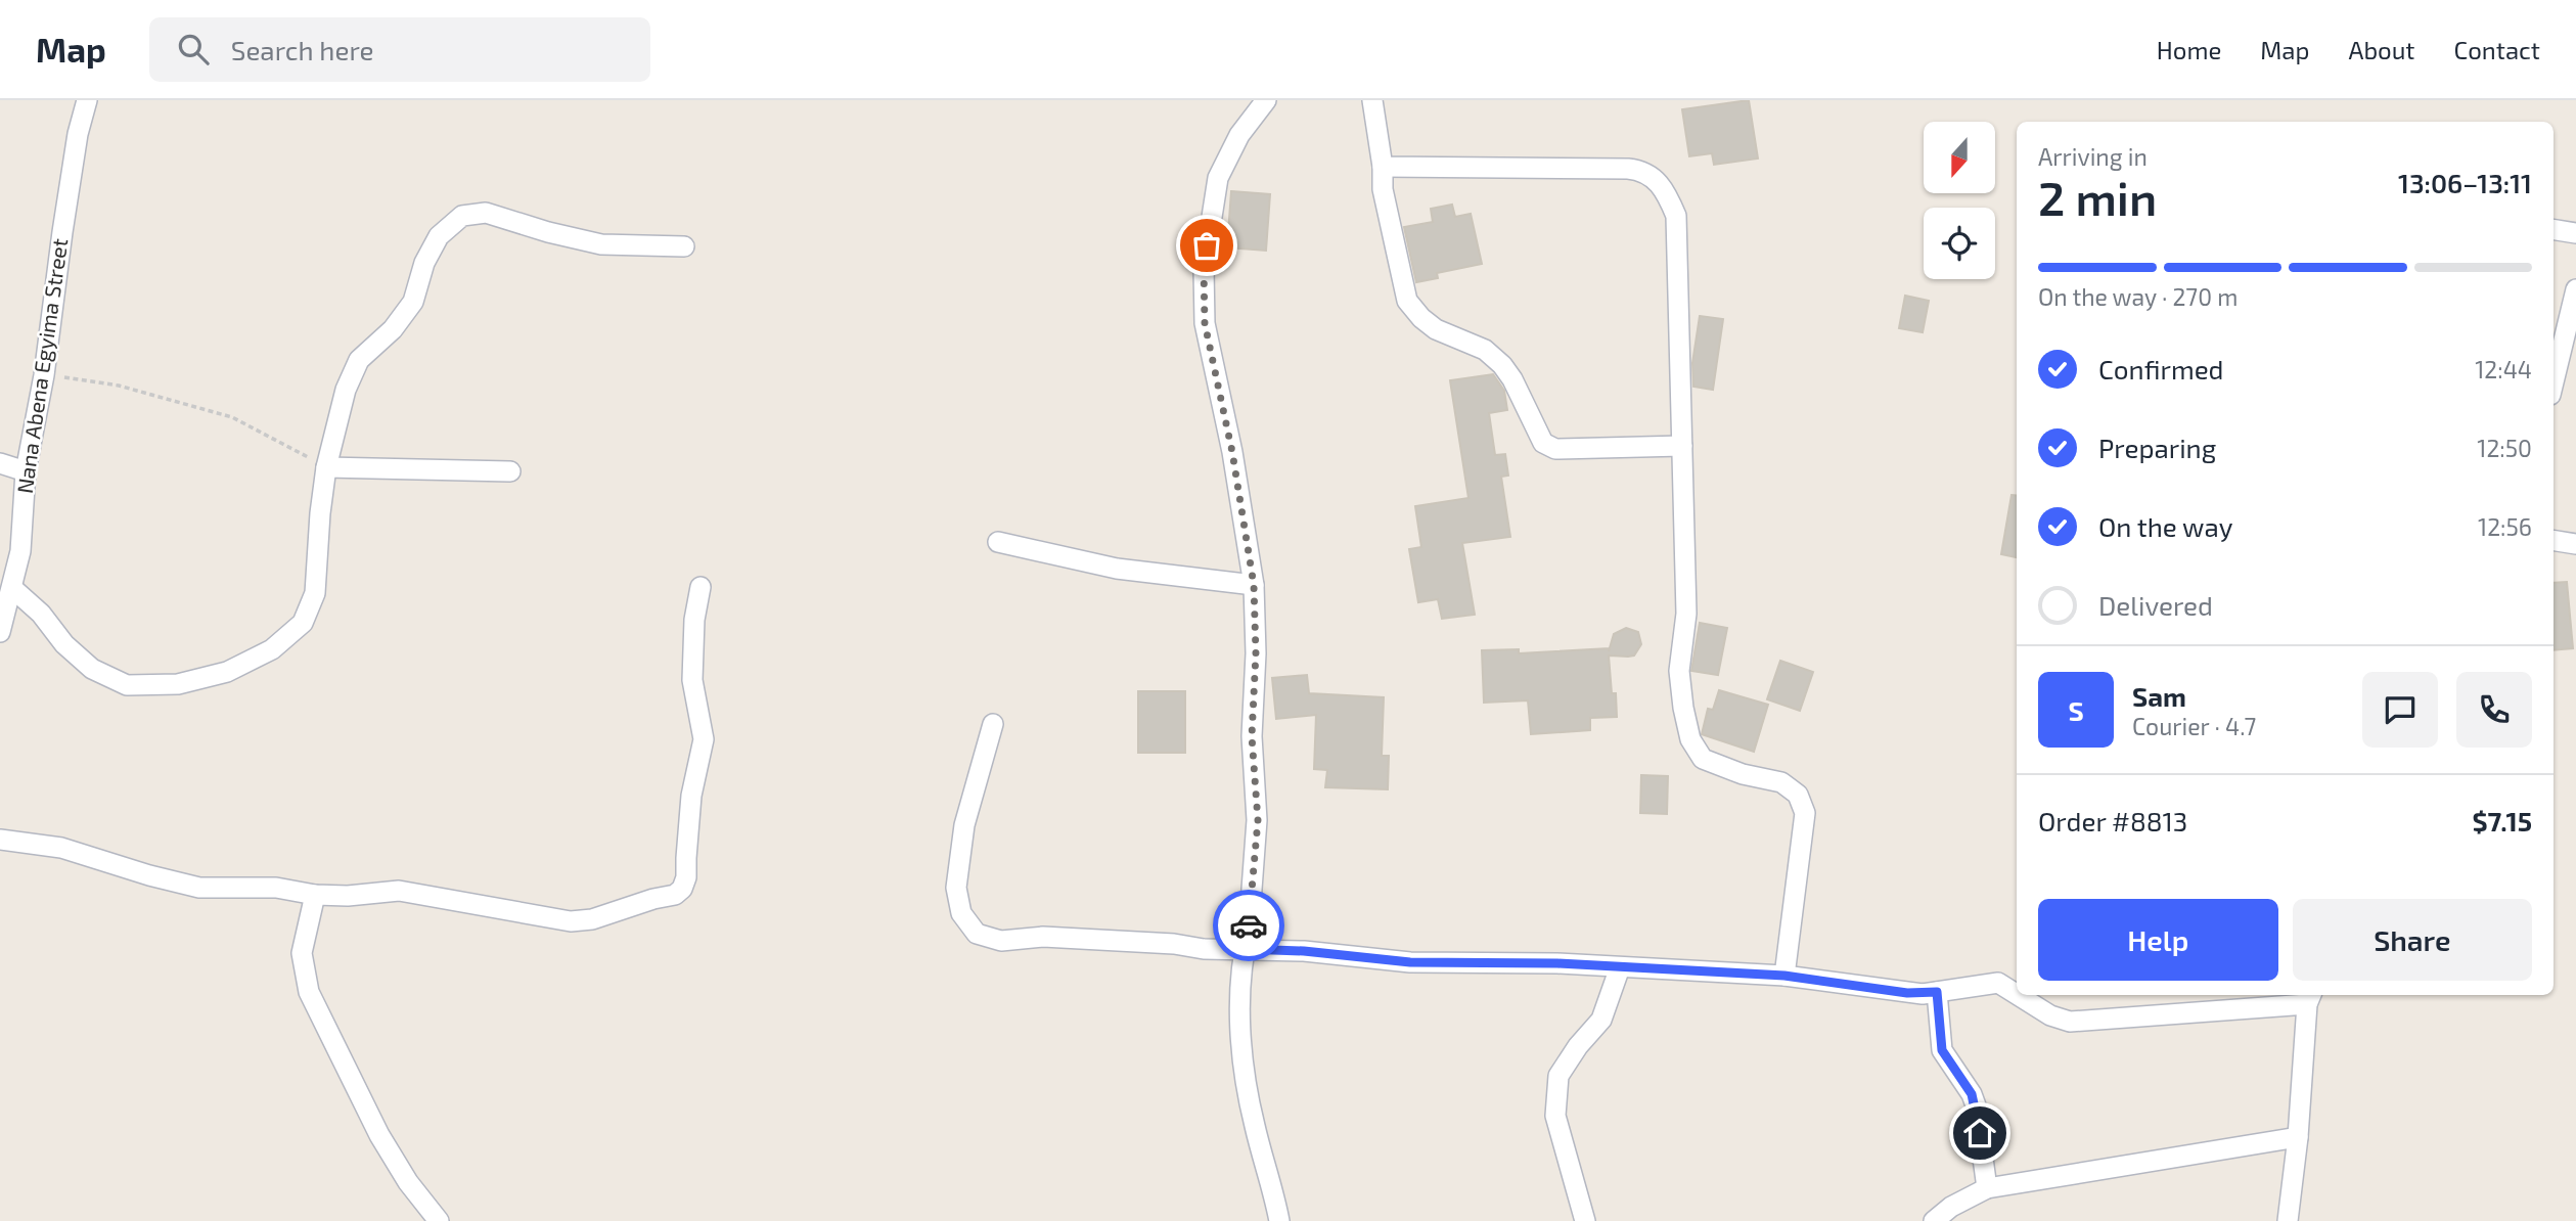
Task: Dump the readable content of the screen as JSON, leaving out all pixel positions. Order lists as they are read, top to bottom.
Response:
{
  "streets": {
    "street": ["Nana Abena Egyima Street"]
  },
  "north": "bottom",
  "page": {
    "header": "Map",
    "search": "Search here",
    "nav": [
      "Home",
      "Map",
      "About",
      "Contact"
    ],
    "heading": ["2 min", "Arriving in", "13:06–13:11"],
    "panel": [
      "Sam",
      "Courier · 4.7",
      "Order #8813",
      "$7.15"
    ],
    "bar": "On the way · 270 m",
    "list": [
      ["Confirmed", "12:44"],
      ["Preparing", "12:50"],
      ["On the way", "12:56"],
      "Delivered"
    ],
    "round": "S",
    "buttons": ["Help", "Share"]
  }
}
